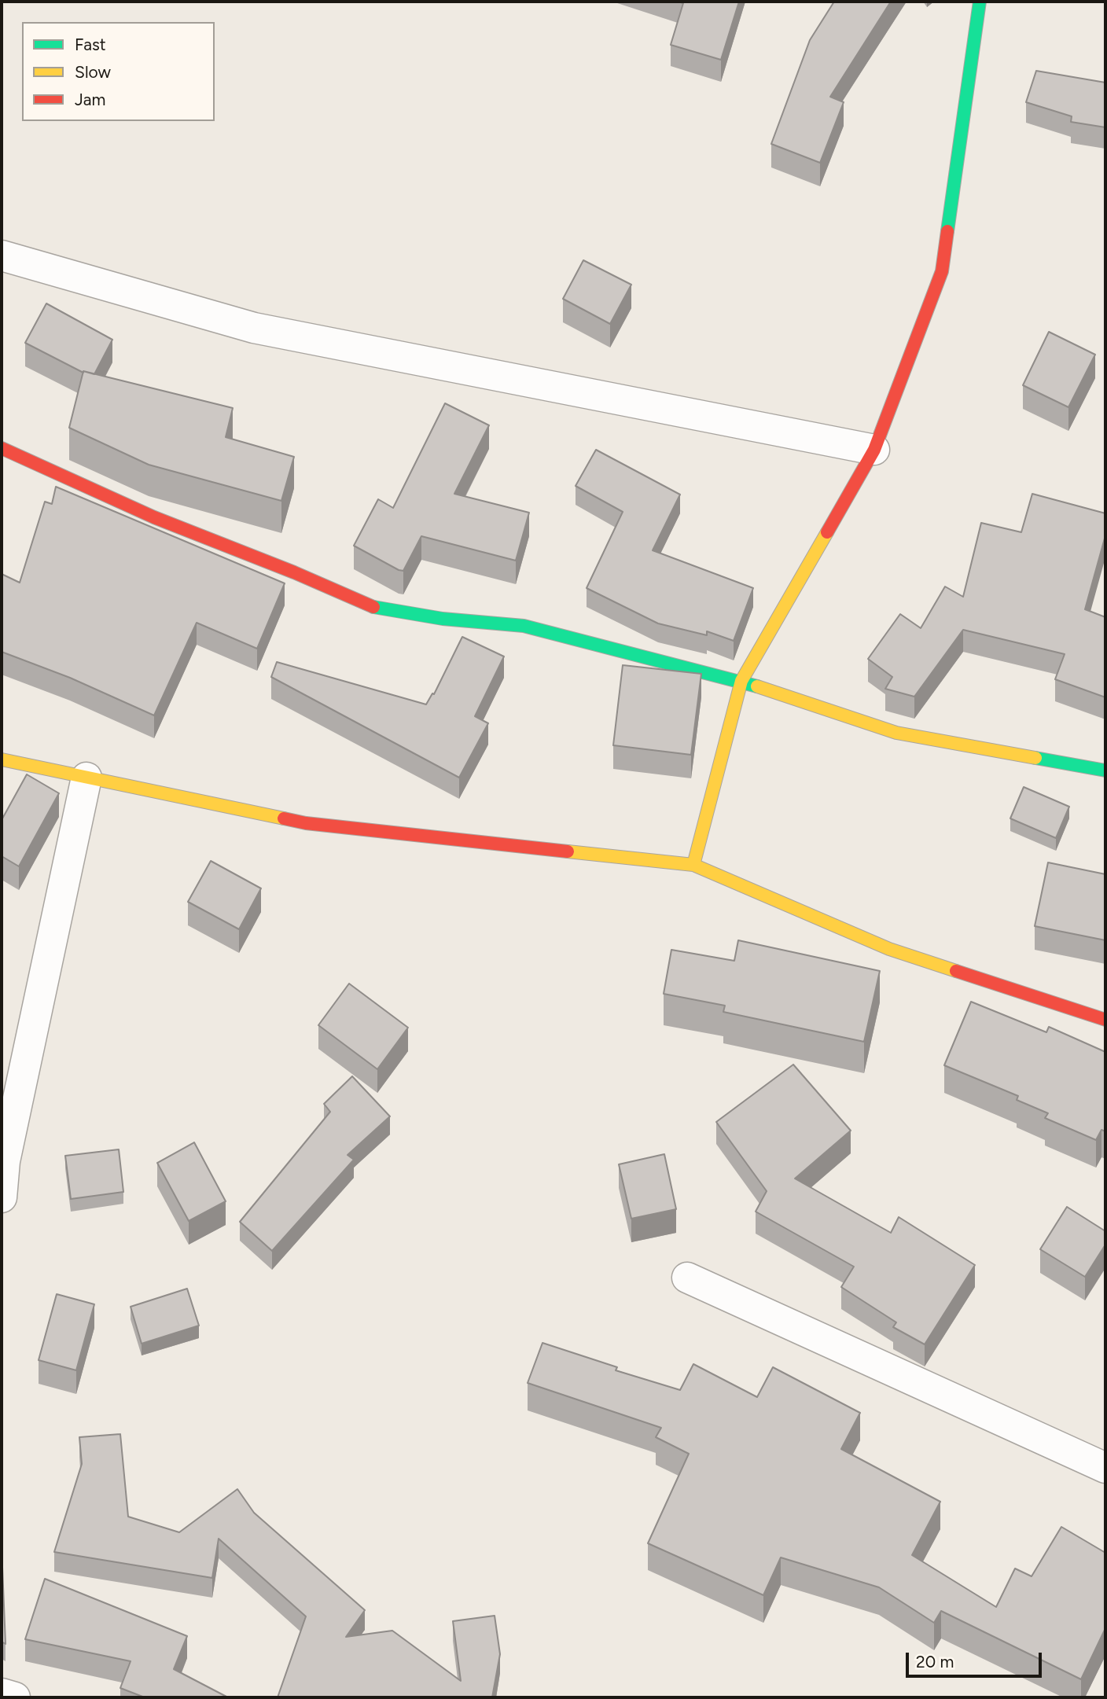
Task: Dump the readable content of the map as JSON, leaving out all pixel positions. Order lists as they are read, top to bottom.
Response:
{
  "legend": ["Fast", "Slow", "Jam"],
  "scale_bar": "20 m"
}
